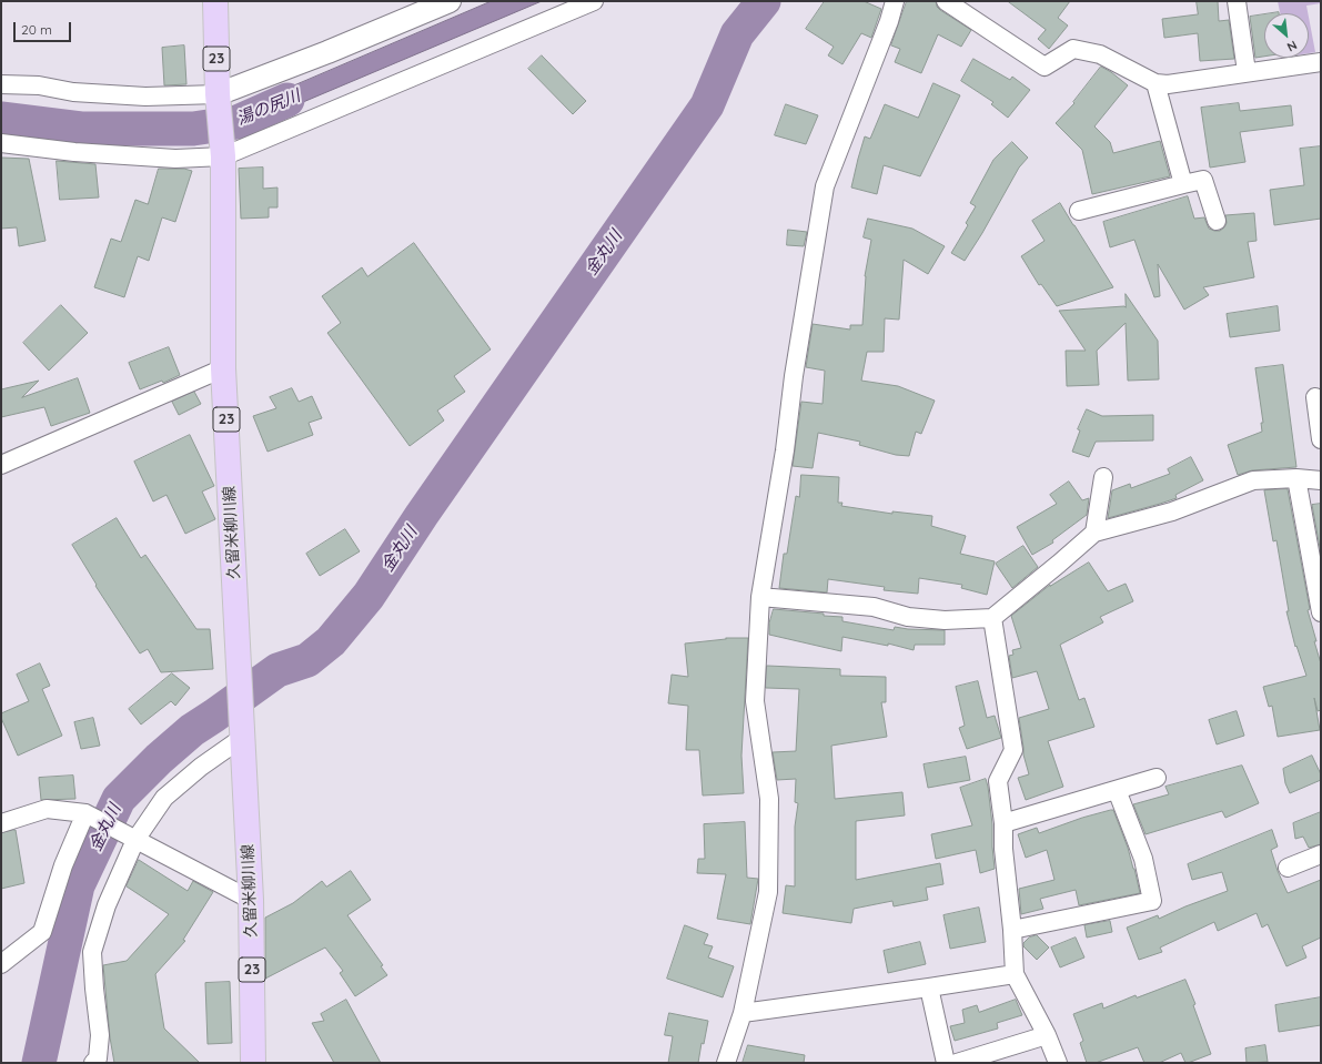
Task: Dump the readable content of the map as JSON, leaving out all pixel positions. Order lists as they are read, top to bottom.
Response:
{
  "streets": {
    "main road": ["23", "久留米柳川線"]
  },
  "water": ["湯の尻川", "金丸川"],
  "scale_bar": "20 m",
  "north": "bottom right"
}
